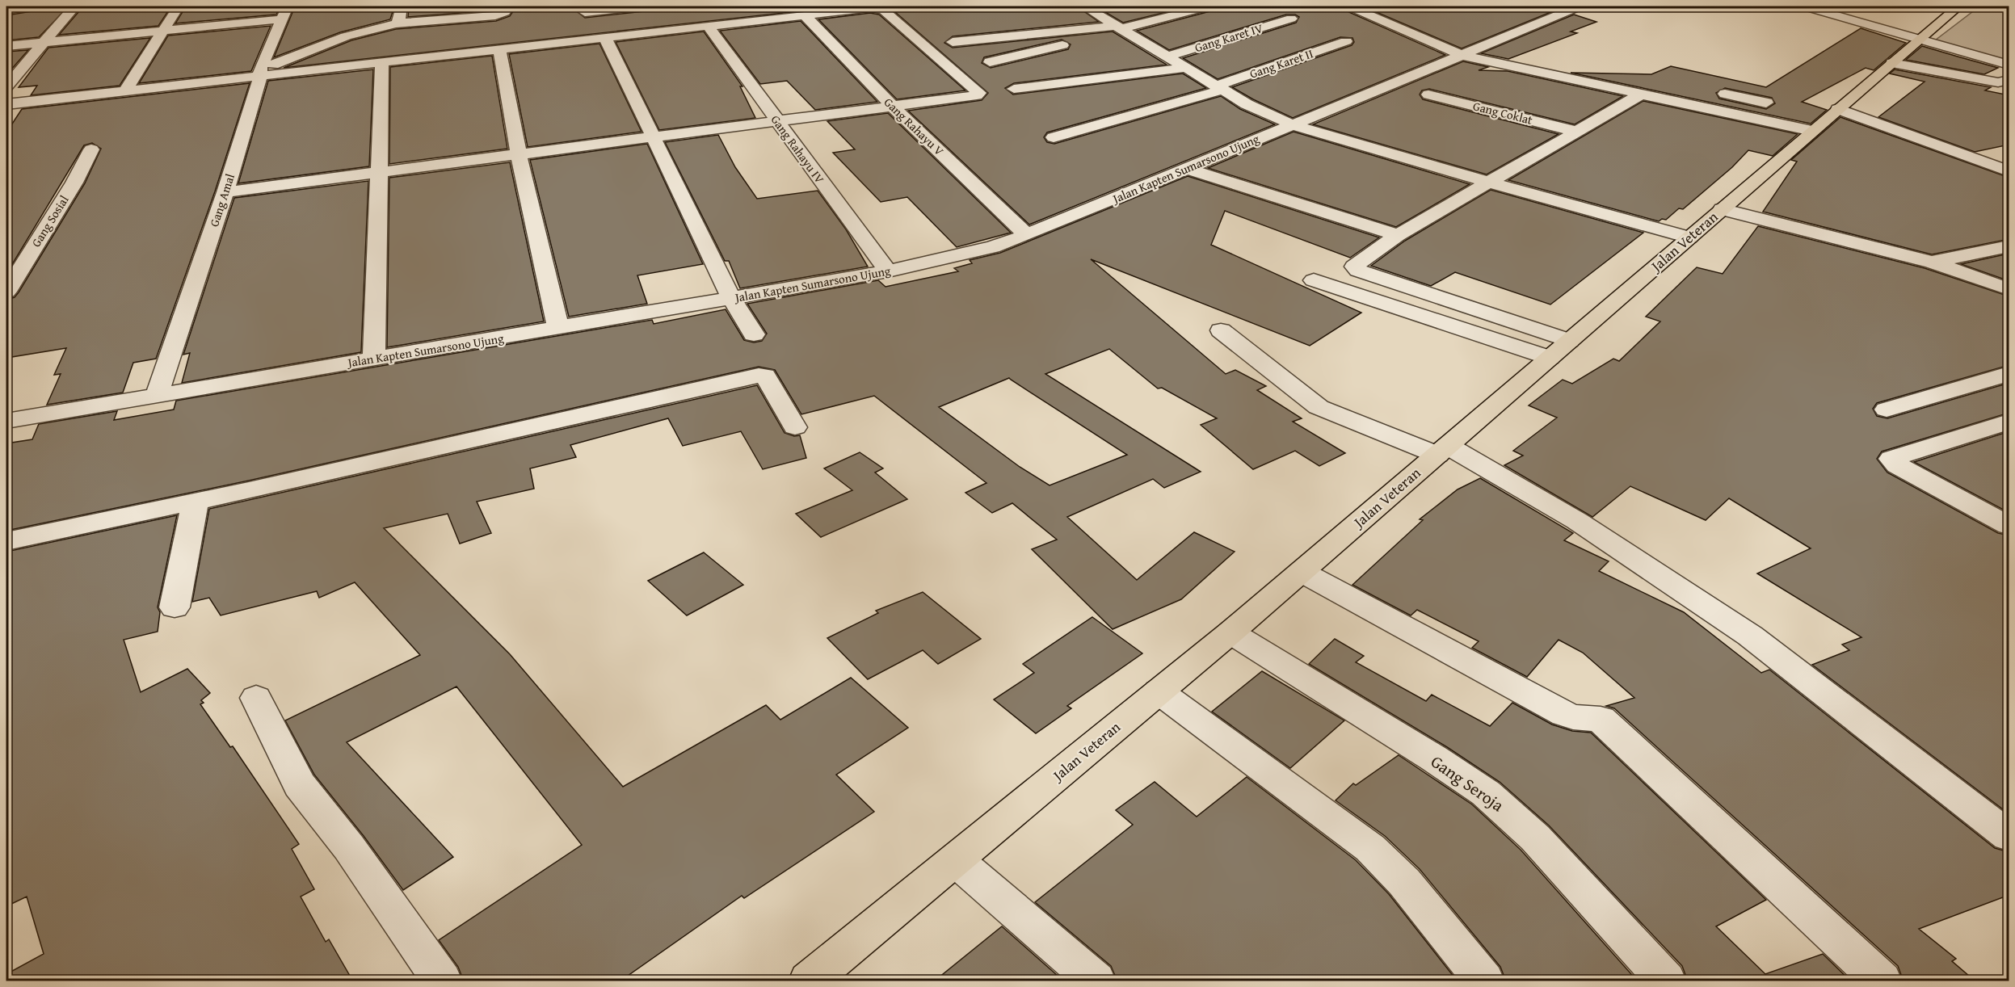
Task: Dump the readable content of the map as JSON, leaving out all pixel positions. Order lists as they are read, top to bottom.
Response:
{
  "streets": {
    "main road": ["Jalan Veteran"],
    "street": [
      "Gang Karet IV",
      "Gang Karet II",
      "Gang Coklat",
      "Gang Rahayu V",
      "Gang Rahayu IV",
      "Jalan Kapten Sumarsono Ujung",
      "Gang Amal",
      "Gang Sosial",
      "Gang Seroja"
    ]
  },
  "crossings": [
    ["Gang Rahayu V", "Jalan Kapten Sumarsono Ujung"],
    ["Gang Rahayu IV", "Jalan Kapten Sumarsono Ujung"],
    ["Jalan Kapten Sumarsono Ujung", "Gang Amal"],
    ["Jalan Veteran", "Gang Seroja"]
  ]
}
